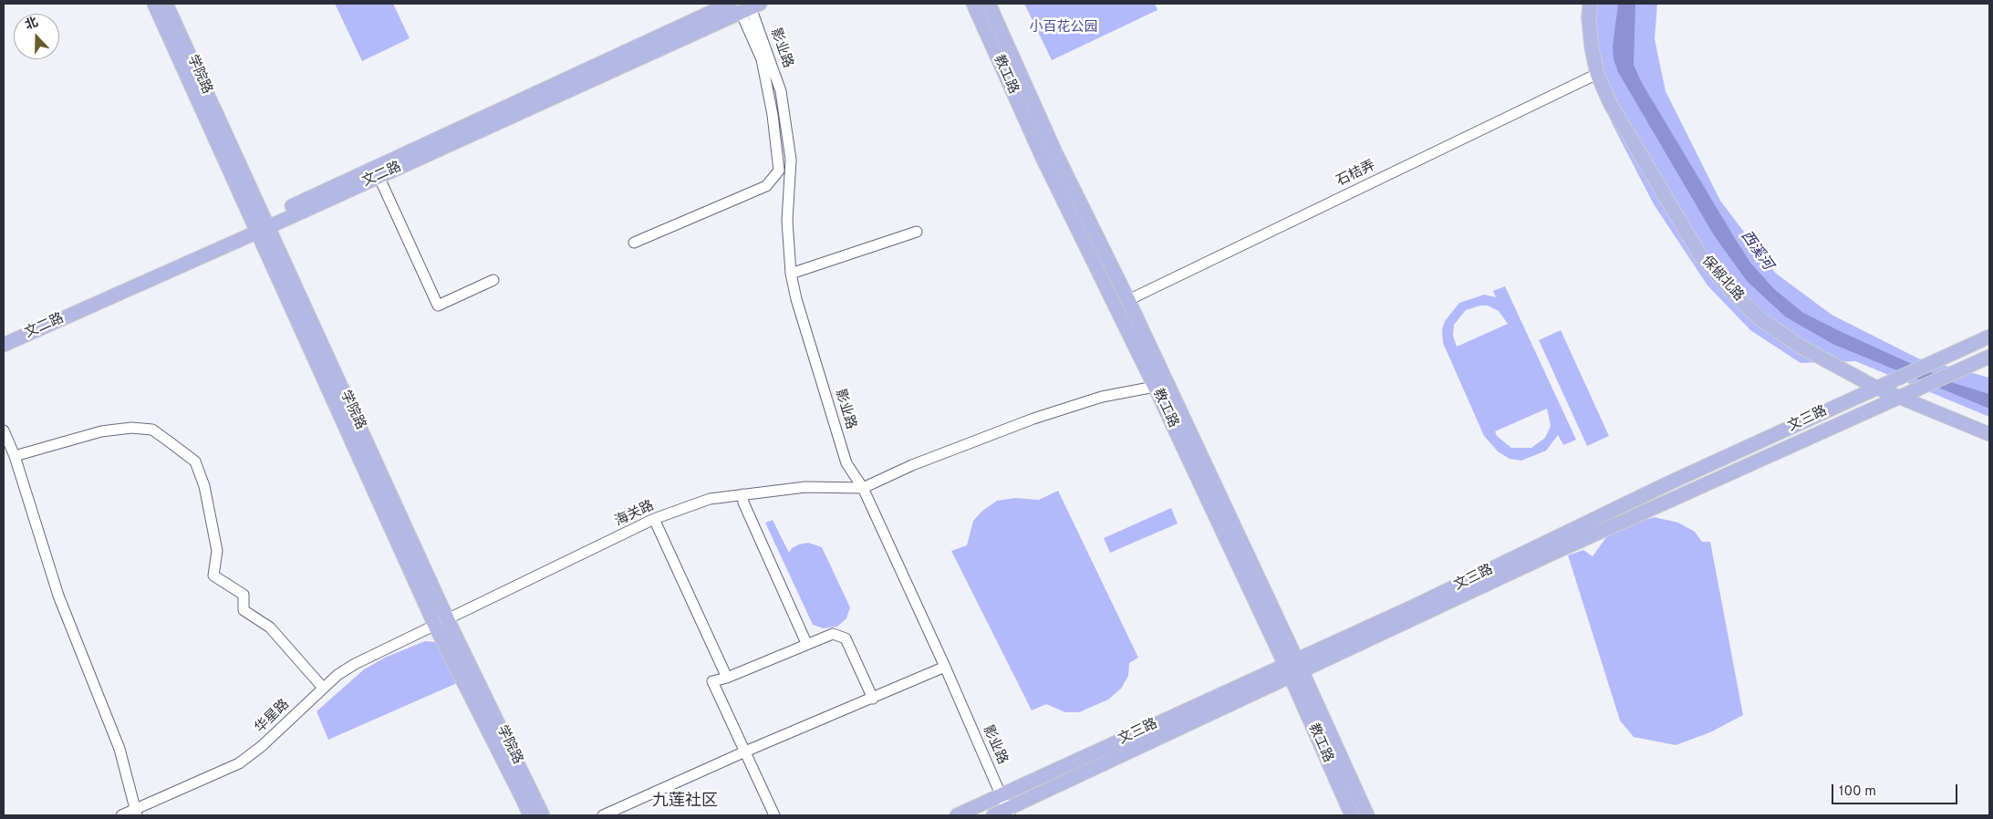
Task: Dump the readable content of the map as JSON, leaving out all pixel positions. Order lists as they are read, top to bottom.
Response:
{
  "streets": {
    "main road": [
      "学院路",
      "教工路",
      "文二路",
      "保俶北路",
      "文三路"
    ],
    "street": [
      "影业路",
      "石桔弄",
      "海关路",
      "华星路"
    ]
  },
  "crossings": [
    ["影业路", "文二路"],
    ["影业路", "文三路"],
    ["影业路", "海关路"],
    ["学院路", "文二路"],
    ["学院路", "海关路"],
    ["学院路", "华星路"],
    ["教工路", "石桔弄"],
    ["教工路", "文三路"],
    ["石桔弄", "保俶北路"],
    ["保俶北路", "文三路"],
    ["海关路", "华星路"]
  ],
  "districts": ["九莲社区"],
  "water": ["西溪河"],
  "parks": ["小百花公园"],
  "scale_bar": "100 m",
  "north": "top"
}
